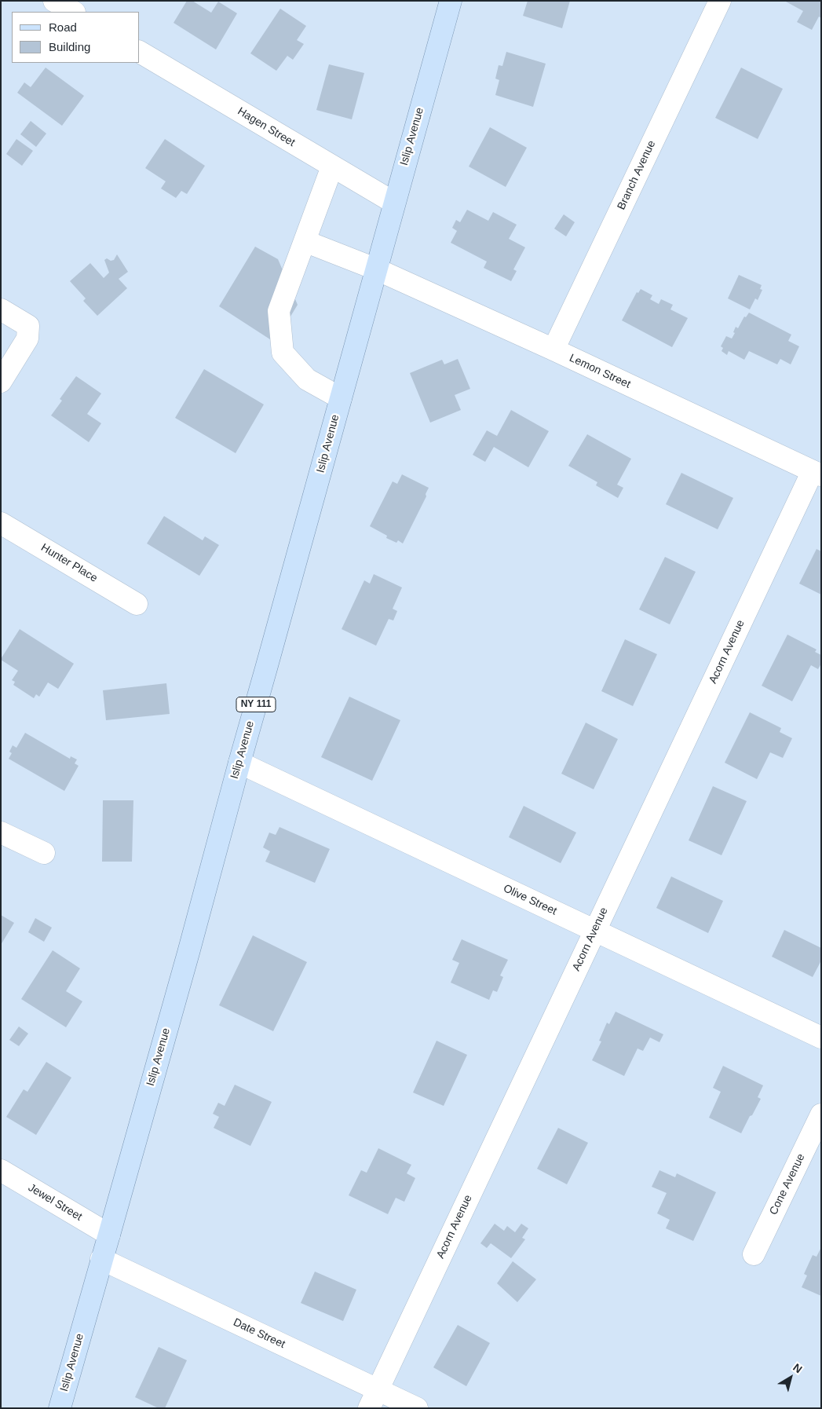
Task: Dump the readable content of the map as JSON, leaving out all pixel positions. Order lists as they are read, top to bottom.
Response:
{
  "streets": {
    "main road": ["Islip Avenue", "NY 111"],
    "street": [
      "Hagen Street",
      "Branch Avenue",
      "Lemon Street",
      "Hunter Place",
      "Acorn Avenue",
      "Olive Street",
      "Cone Avenue",
      "Jewel Street",
      "Date Street"
    ]
  },
  "crossings": [
    ["Hagen Street", "Islip Avenue"],
    ["Islip Avenue", "Lemon Street"],
    ["Islip Avenue", "Olive Street"],
    ["Islip Avenue", "Jewel Street"],
    ["Islip Avenue", "Date Street"],
    ["Branch Avenue", "Lemon Street"],
    ["Lemon Street", "Acorn Avenue"],
    ["Acorn Avenue", "Olive Street"],
    ["Acorn Avenue", "Date Street"]
  ],
  "legend": ["Road", "Building"],
  "north": "top right"
}
